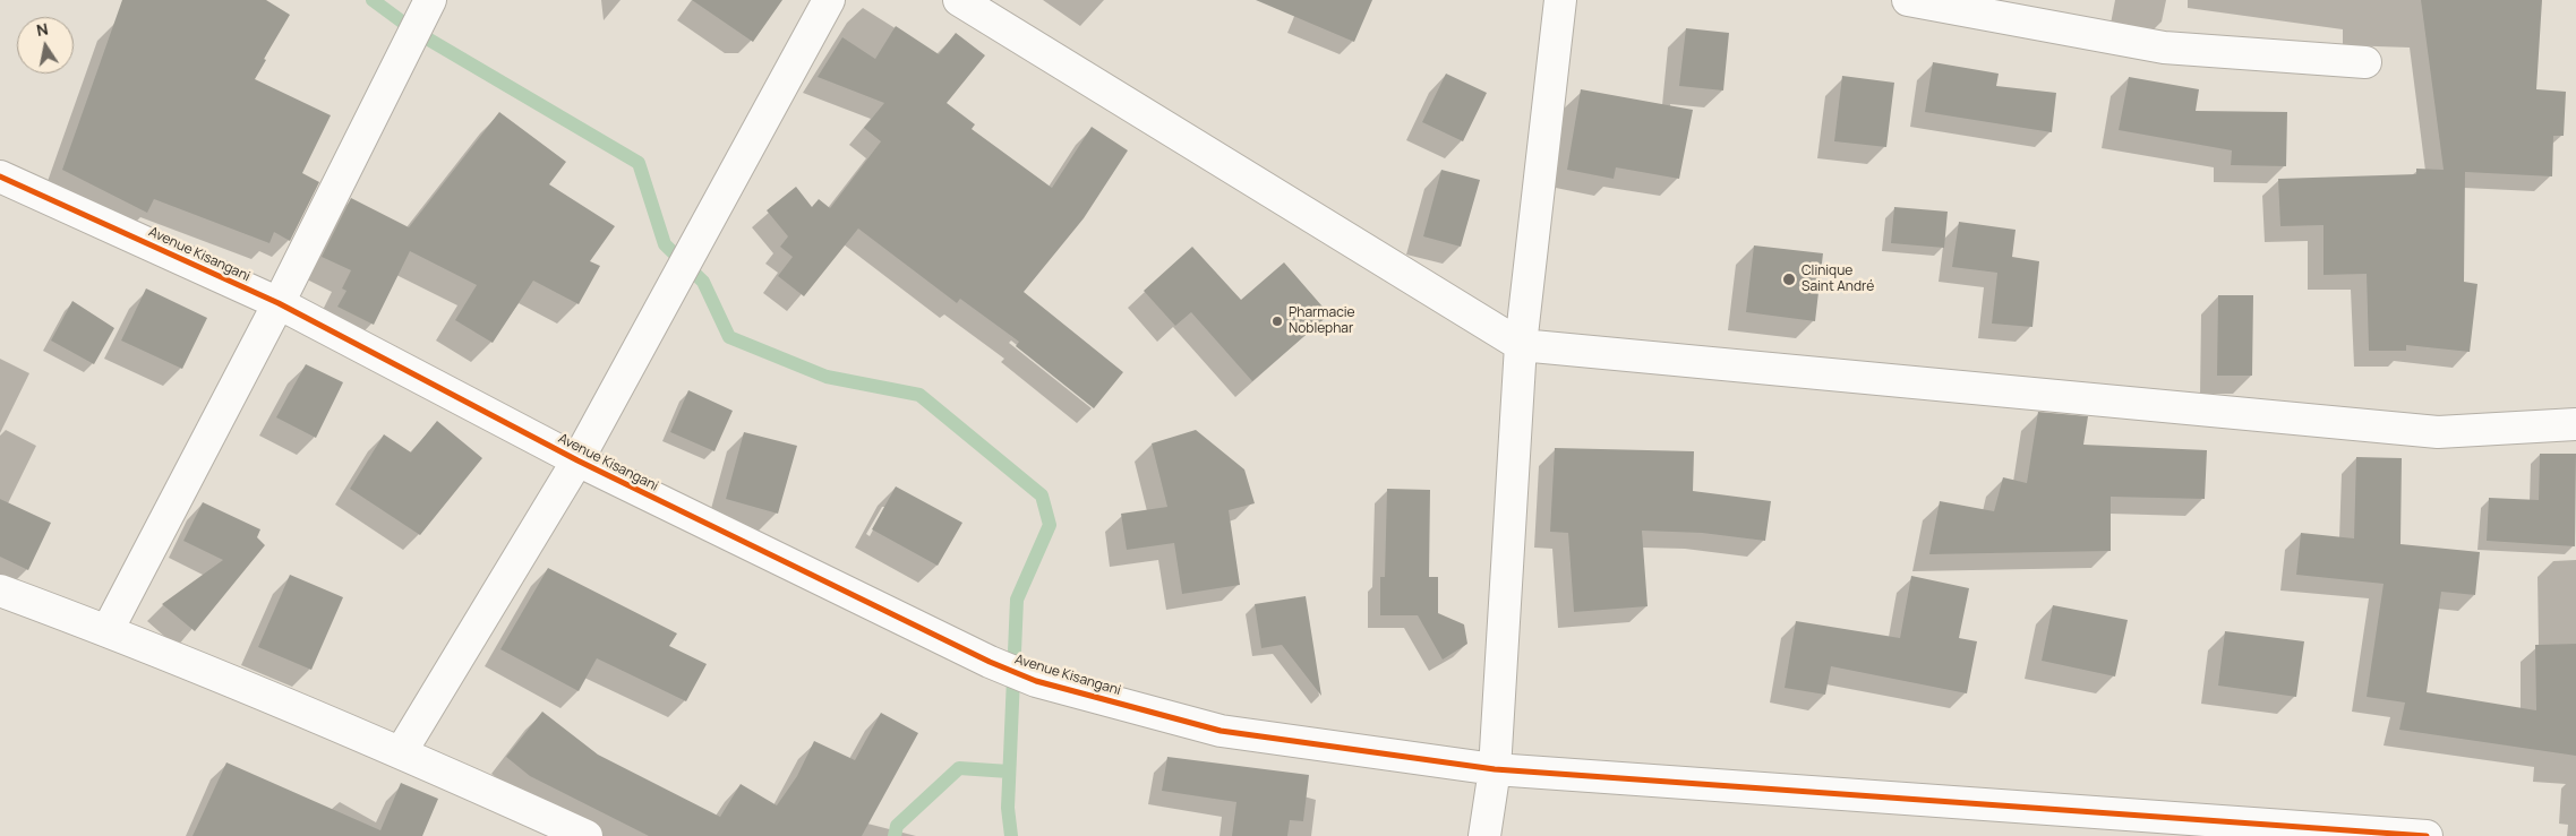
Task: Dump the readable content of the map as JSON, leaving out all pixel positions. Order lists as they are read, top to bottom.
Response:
{
  "streets": {
    "street": ["Avenue Kisangani"]
  },
  "places": ["Clinique Saint André", "Pharmacie Noblephar"],
  "north": "top"
}
